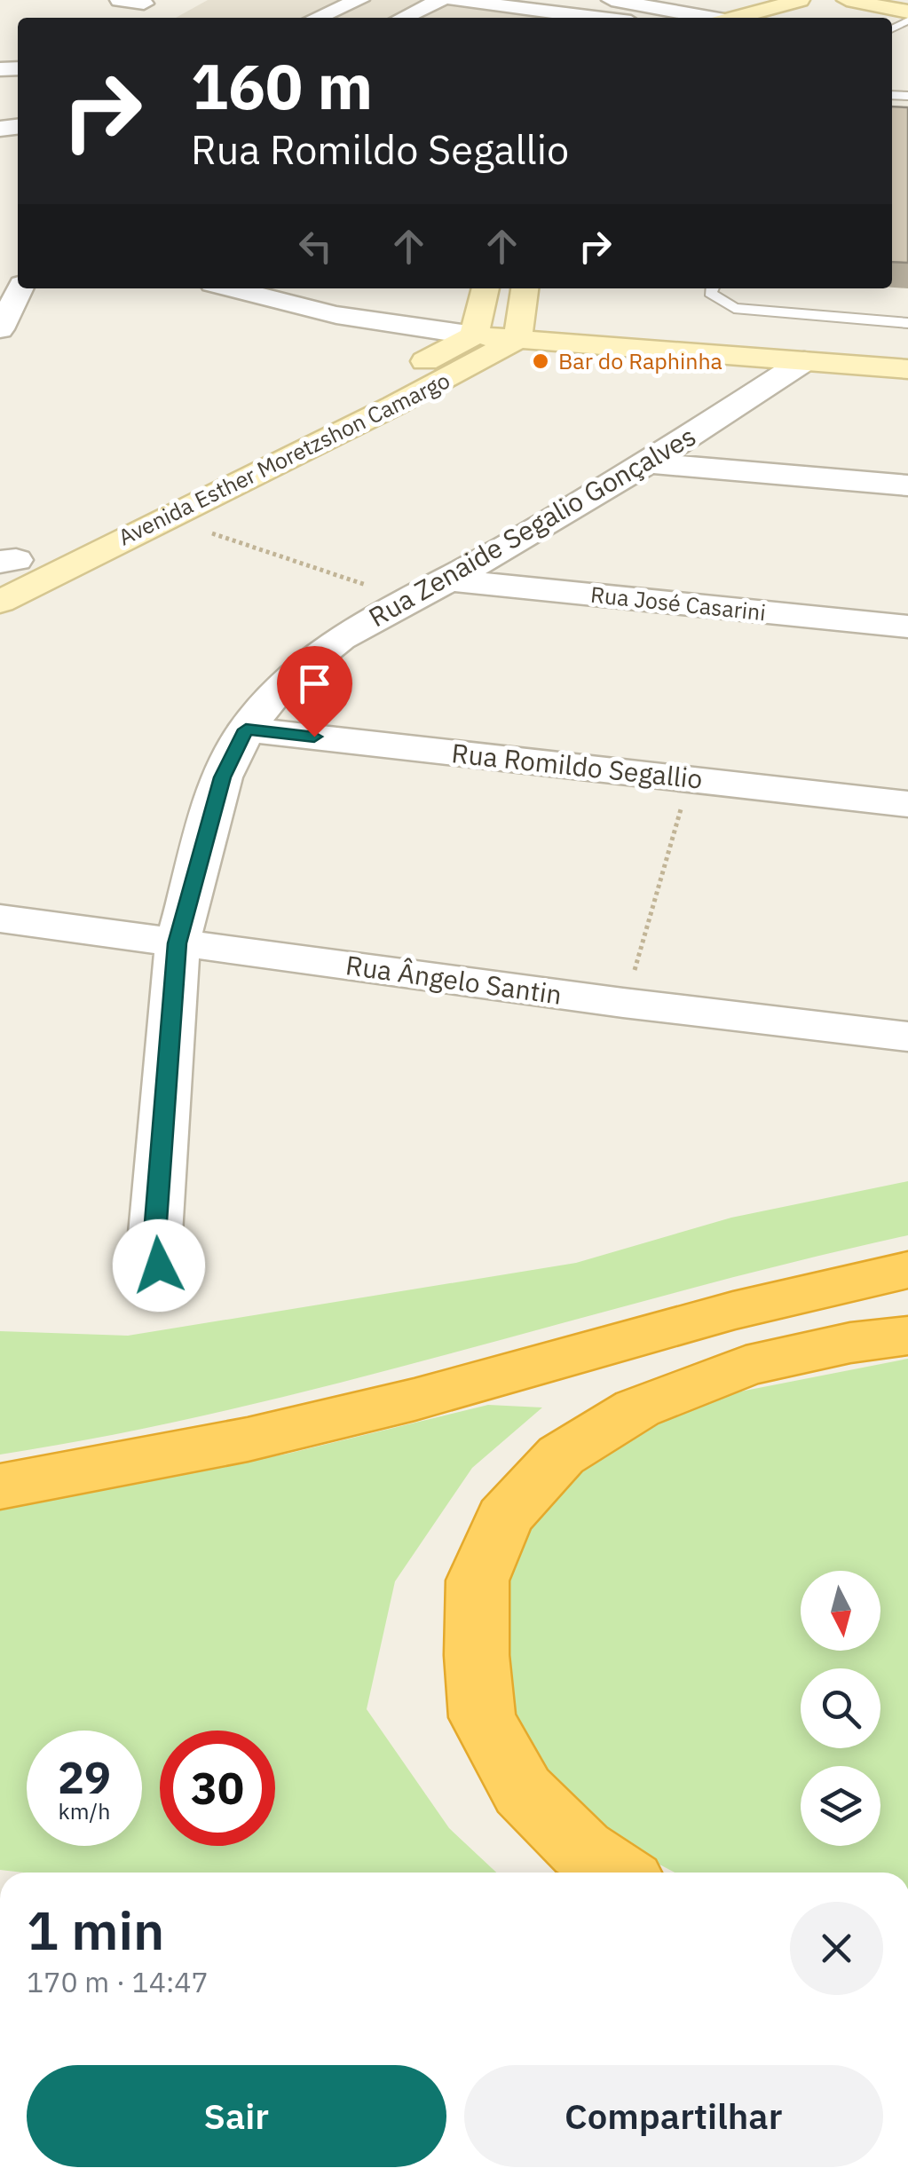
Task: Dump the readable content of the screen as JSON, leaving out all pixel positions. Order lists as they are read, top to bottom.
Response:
{
  "streets": {
    "street": [
      "Avenida Esther Moretzshon Camargo",
      "Rua Zenaide Segalio Gonçalves",
      "Rua José Casarini",
      "Rua Romildo Segallio",
      "Rua Ângelo Santin"
    ]
  },
  "crossings": [
    ["Rua Zenaide Segalio Gonçalves", "Rua José Casarini"],
    ["Rua Zenaide Segalio Gonçalves", "Rua Romildo Segallio"],
    ["Rua Zenaide Segalio Gonçalves", "Rua Ângelo Santin"]
  ],
  "places": ["Bar do Raphinha"],
  "north": "bottom",
  "page": {
    "turn": ["160 m", "Rua Romildo Segallio"],
    "speed": "29 km/h",
    "limit": "30",
    "heading": ["1 min", "170 m · 14:47"],
    "buttons": ["Sair", "Compartilhar"]
  }
}
